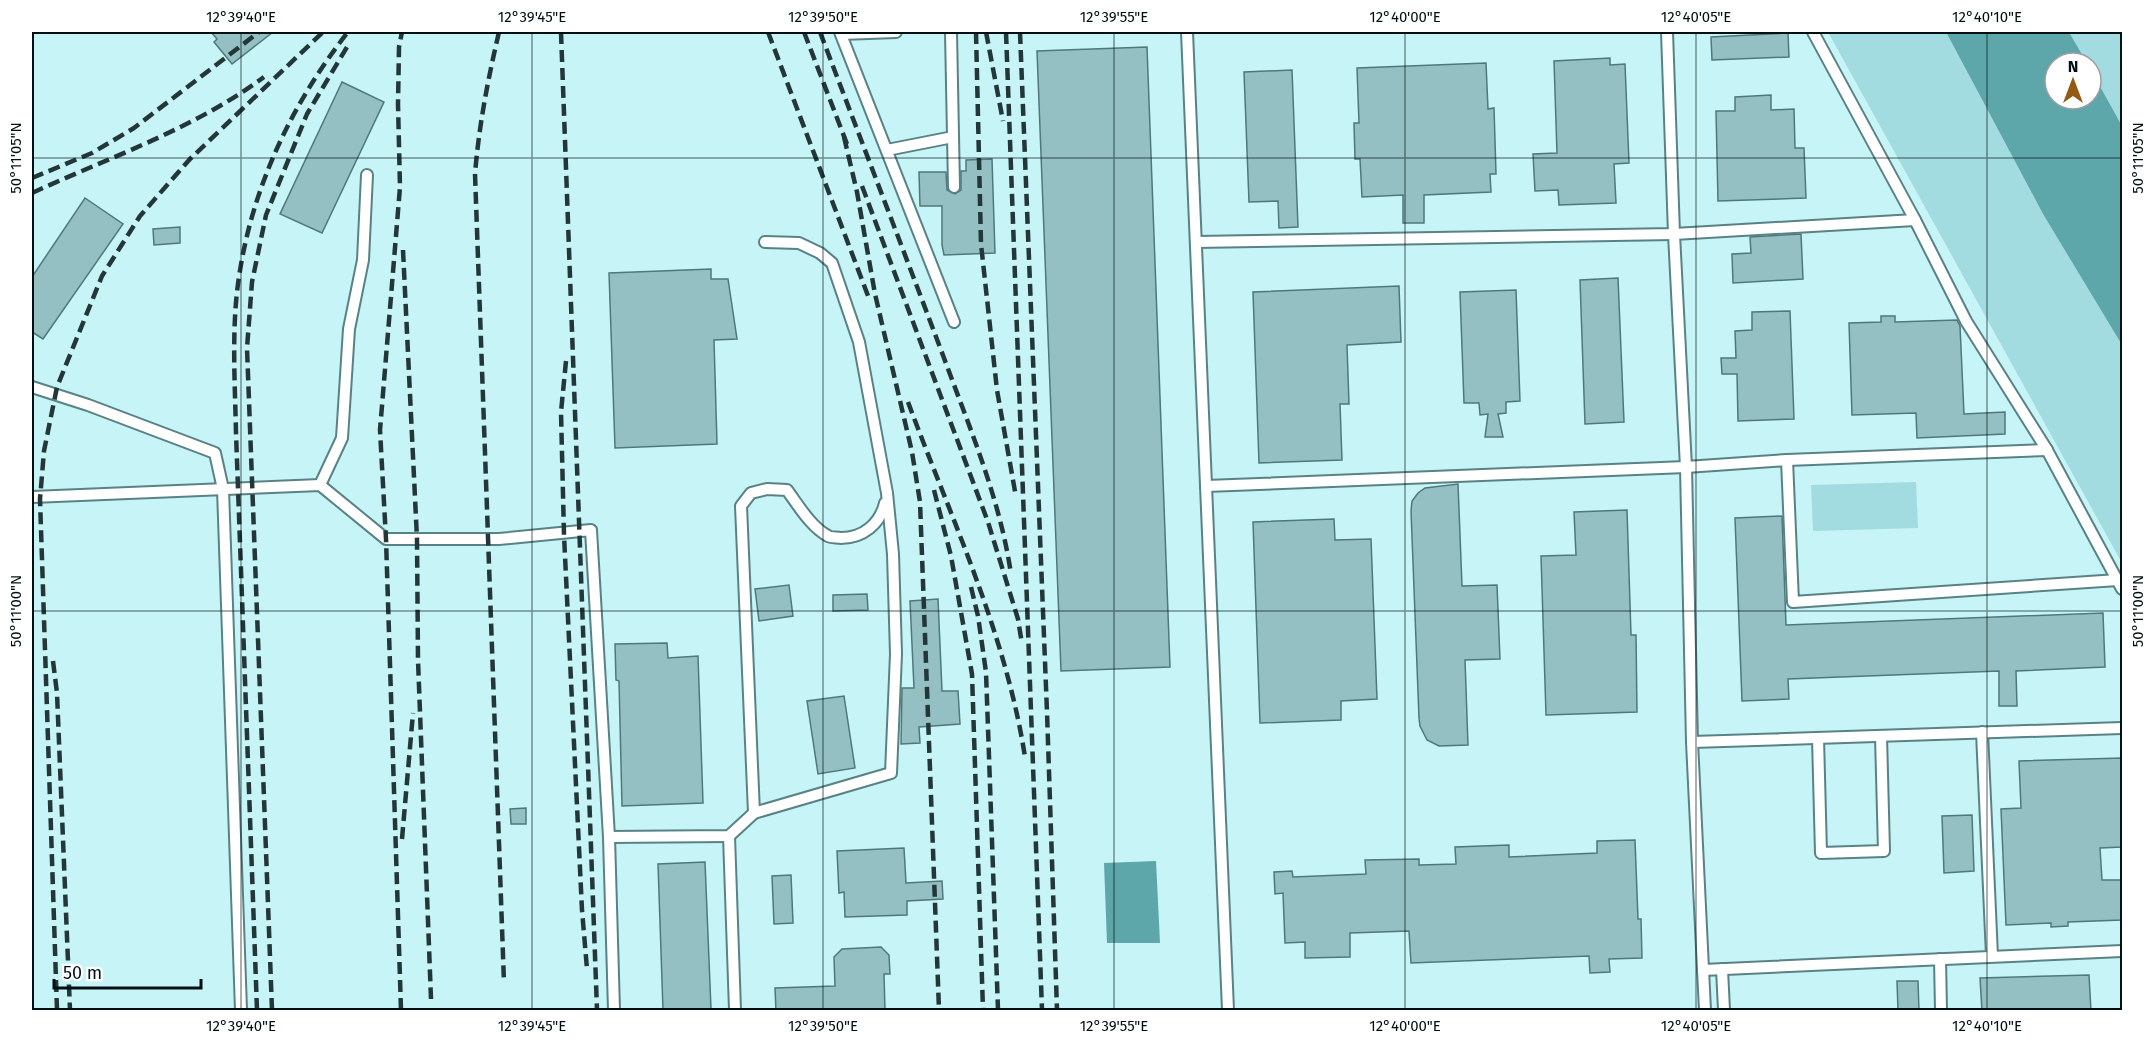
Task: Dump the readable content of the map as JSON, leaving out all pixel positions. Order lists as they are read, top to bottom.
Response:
{
  "scale_bar": "50 m",
  "north": "top",
  "coordinates": [
    "12°39'40\"E",
    "12°39'45\"E",
    "12°39'50\"E",
    "12°39'55\"E",
    "12°40'00\"E",
    "12°40'05\"E",
    "12°40'10\"E",
    "50°11'05\"N",
    "50°11'00\"N"
  ]
}
